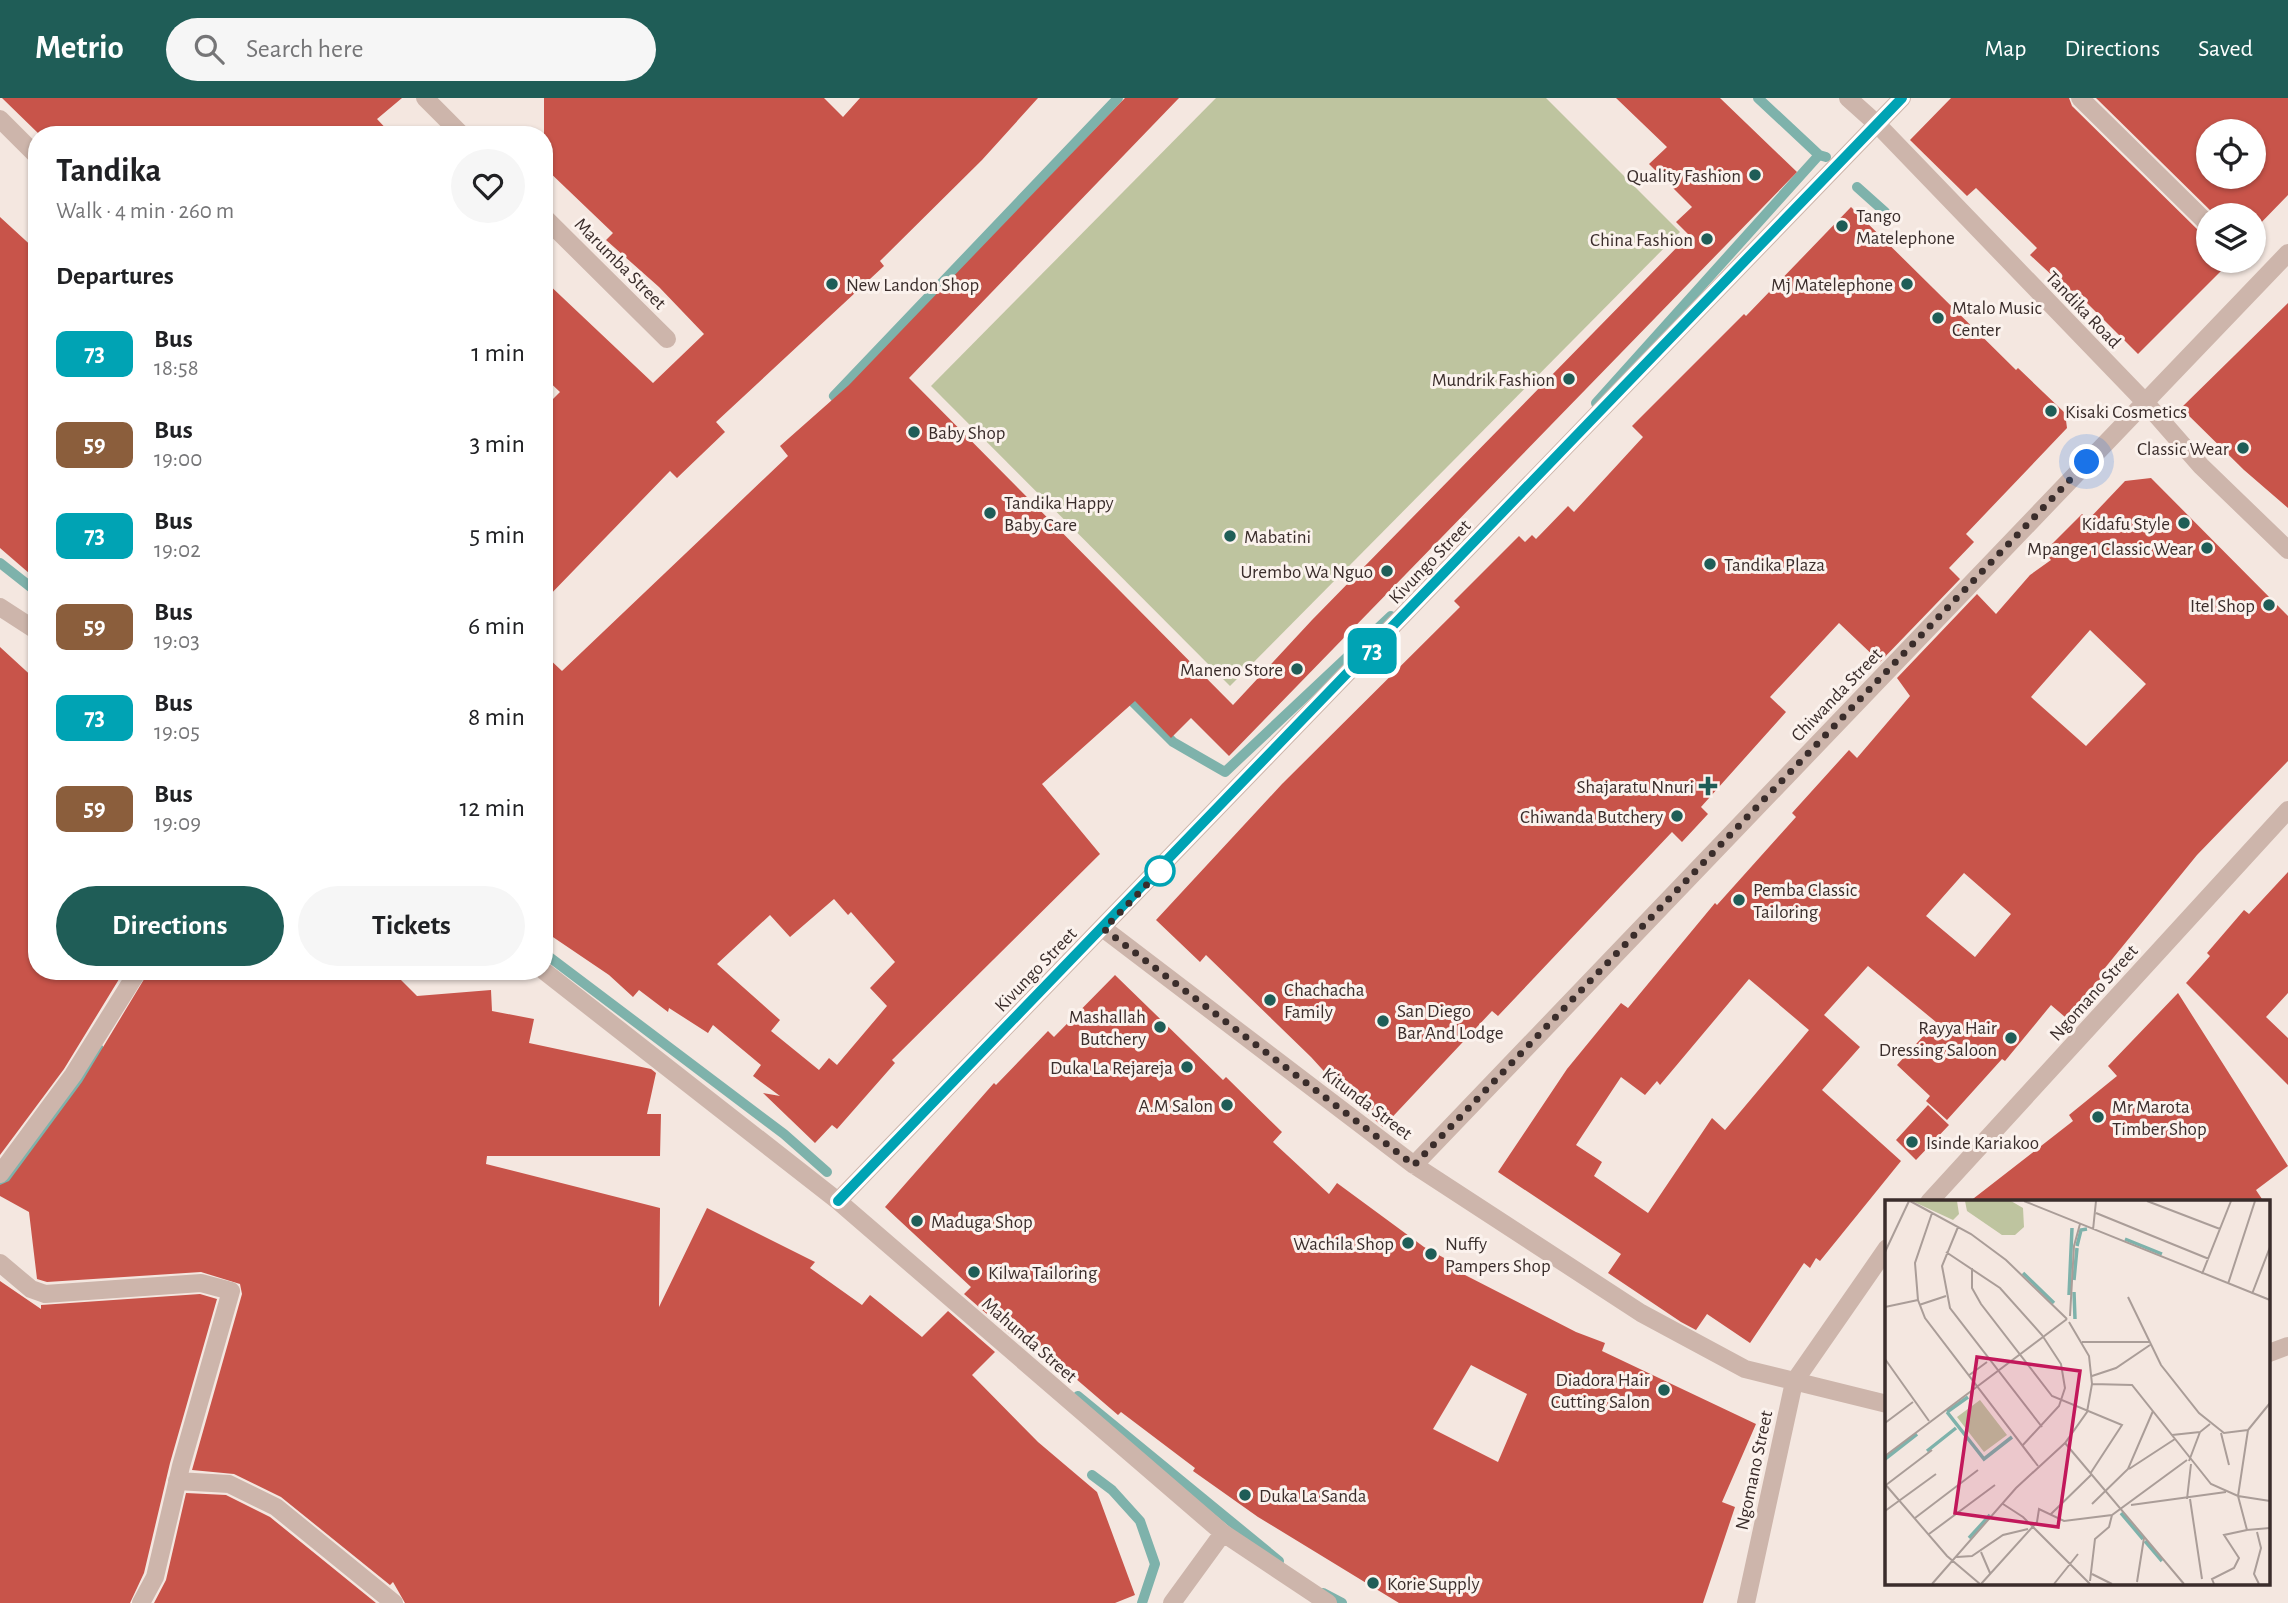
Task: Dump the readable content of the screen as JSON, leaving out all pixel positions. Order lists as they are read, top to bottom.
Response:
{
  "streets": {
    "street": [
      "Marumba Street",
      "Tandika Road",
      "Kivungo Street",
      "Chiwanda Street",
      "Ngomano Street",
      "Kitunda Street",
      "Mahunda Street"
    ]
  },
  "crossings": [
    ["Tandika Road", "Kivungo Street"],
    ["Tandika Road", "Chiwanda Street"],
    ["Kivungo Street", "Kitunda Street"],
    ["Kivungo Street", "Mahunda Street"],
    ["Chiwanda Street", "Kitunda Street"],
    ["Ngomano Street", "Kitunda Street"]
  ],
  "places": {
    "other": [
      "Quality Fashion",
      "Tango Matelephone",
      "China Fashion",
      "New Landon Shop",
      "Mj Matelephone",
      "Mtalo Music Center",
      "Mundrik Fashion",
      "Kisaki Cosmetics",
      "Baby Shop",
      "Classic Wear",
      "Tandika Happy Baby Care",
      "Kidafu Style",
      "Mabatini",
      "Mpange 1 Classic Wear",
      "Tandika Plaza",
      "Urembo Wa Nguo",
      "Itel Shop",
      "Maneno Store",
      "Chiwanda Butchery",
      "Pemba Classic Tailoring",
      "Chachacha Family",
      "San Diego Bar And Lodge",
      "Mashallah Butchery",
      "Rayya Hair Dressing Saloon",
      "Duka La Rejareja",
      "A.M Salon",
      "Mr Marota Timber Shop",
      "Isinde Kariakoo",
      "Maduga Shop",
      "Wachila Shop",
      "Nuffy Pampers Shop",
      "Kilwa Tailoring",
      "Diadora Hair Cutting Salon",
      "Duka La Sanda",
      "Korie Supply"
    ],
    "health": ["Shajaratu Nnuri"]
  },
  "lines": ["bus line 73"],
  "page": {
    "header": "Metrio",
    "search": "Search here",
    "nav": ["Map", "Directions", "Saved"],
    "on_map": "73",
    "heading": [
      ["Tandika", "Walk · 4 min · 260 m"],
      "Departures"
    ],
    "list": [
      {
        "mark": "73",
        "name": "Bus",
        "note": "18:58",
        "value": "1 min"
      },
      {
        "mark": "59",
        "name": "Bus",
        "note": "19:00",
        "value": "3 min"
      },
      {
        "mark": "73",
        "name": "Bus",
        "note": "19:02",
        "value": "5 min"
      },
      {
        "mark": "59",
        "name": "Bus",
        "note": "19:03",
        "value": "6 min"
      },
      {
        "mark": "73",
        "name": "Bus",
        "note": "19:05",
        "value": "8 min"
      },
      {
        "mark": "59",
        "name": "Bus",
        "note": "19:09",
        "value": "12 min"
      }
    ],
    "buttons": ["Directions", "Tickets"]
  }
}
